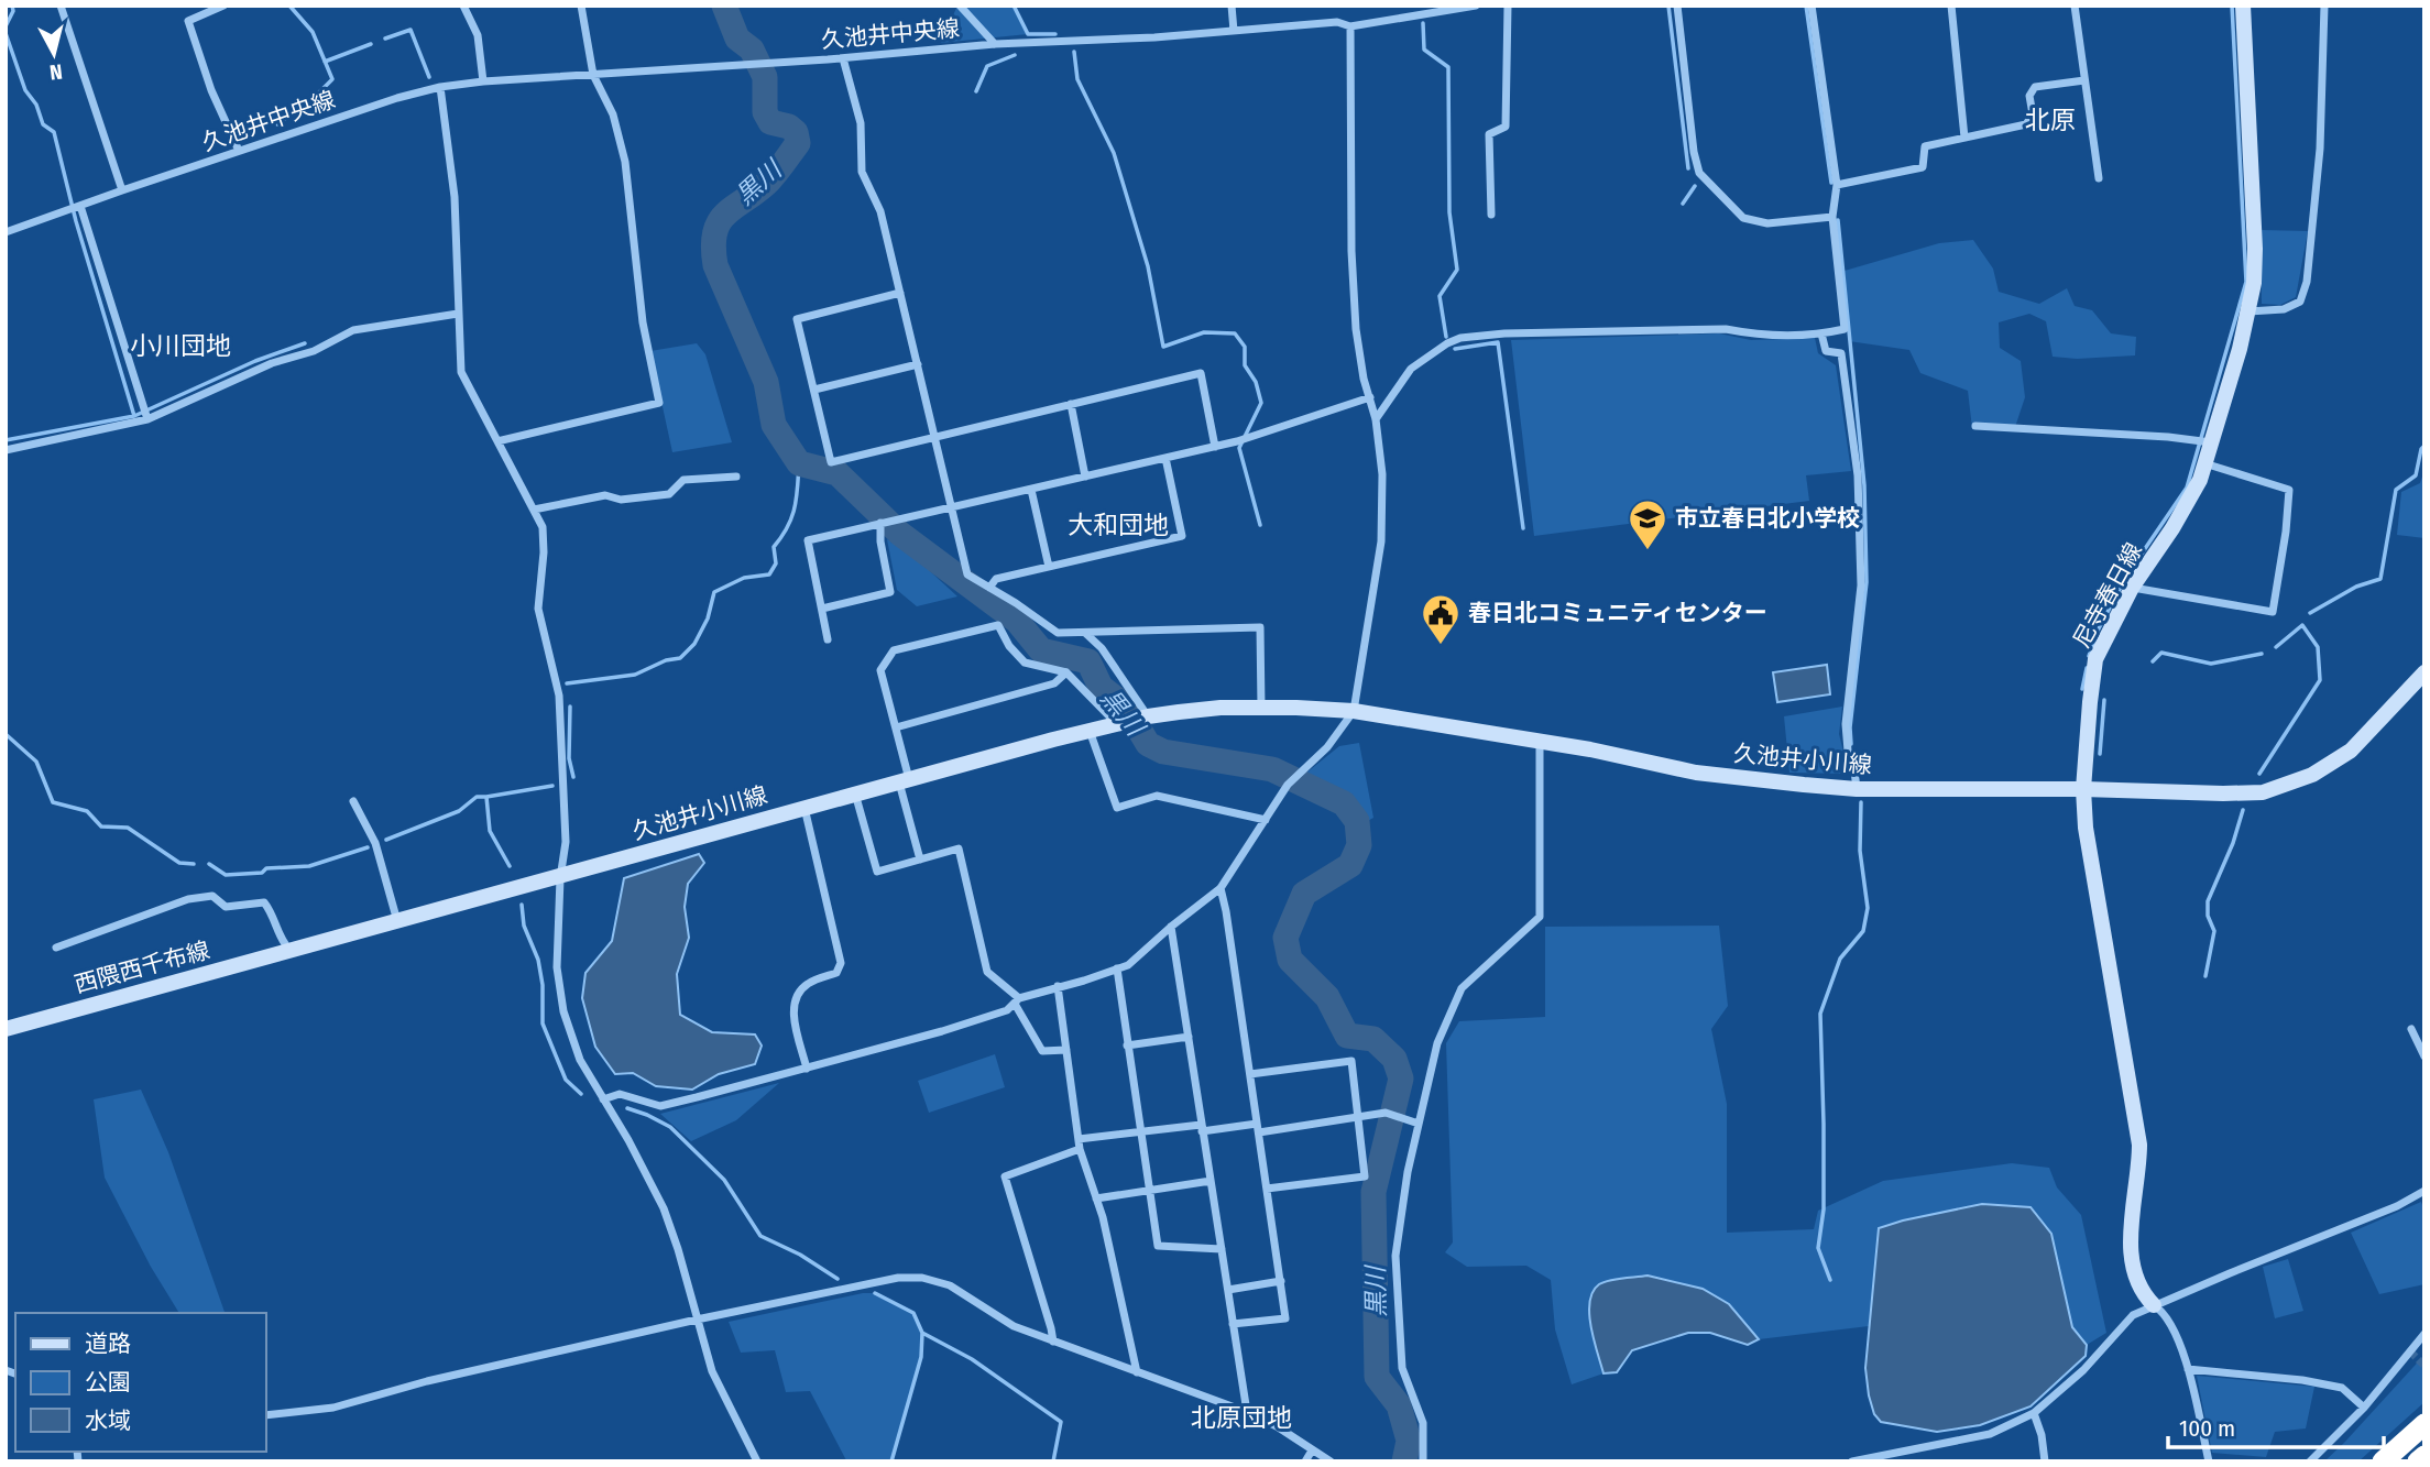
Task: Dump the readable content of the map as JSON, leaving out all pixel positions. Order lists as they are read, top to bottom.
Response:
{
  "streets": {
    "street": [
      "久池井中央線",
      "尼寺春日線",
      "久池井小川線",
      "西隈西千布線"
    ]
  },
  "crossings": [
    ["尼寺春日線", "久池井小川線"],
    ["久池井小川線", "西隈西千布線"]
  ],
  "districts": [
    "北原",
    "小川団地",
    "大和団地",
    "北原団地"
  ],
  "water": ["黒川"],
  "places": {
    "school or university": ["市立春日北小学校"],
    "public building": ["春日北コミュニティセンター"]
  },
  "legend": ["道路", "公園", "水域"],
  "scale_bar": "100 m",
  "north": "bottom"
}
